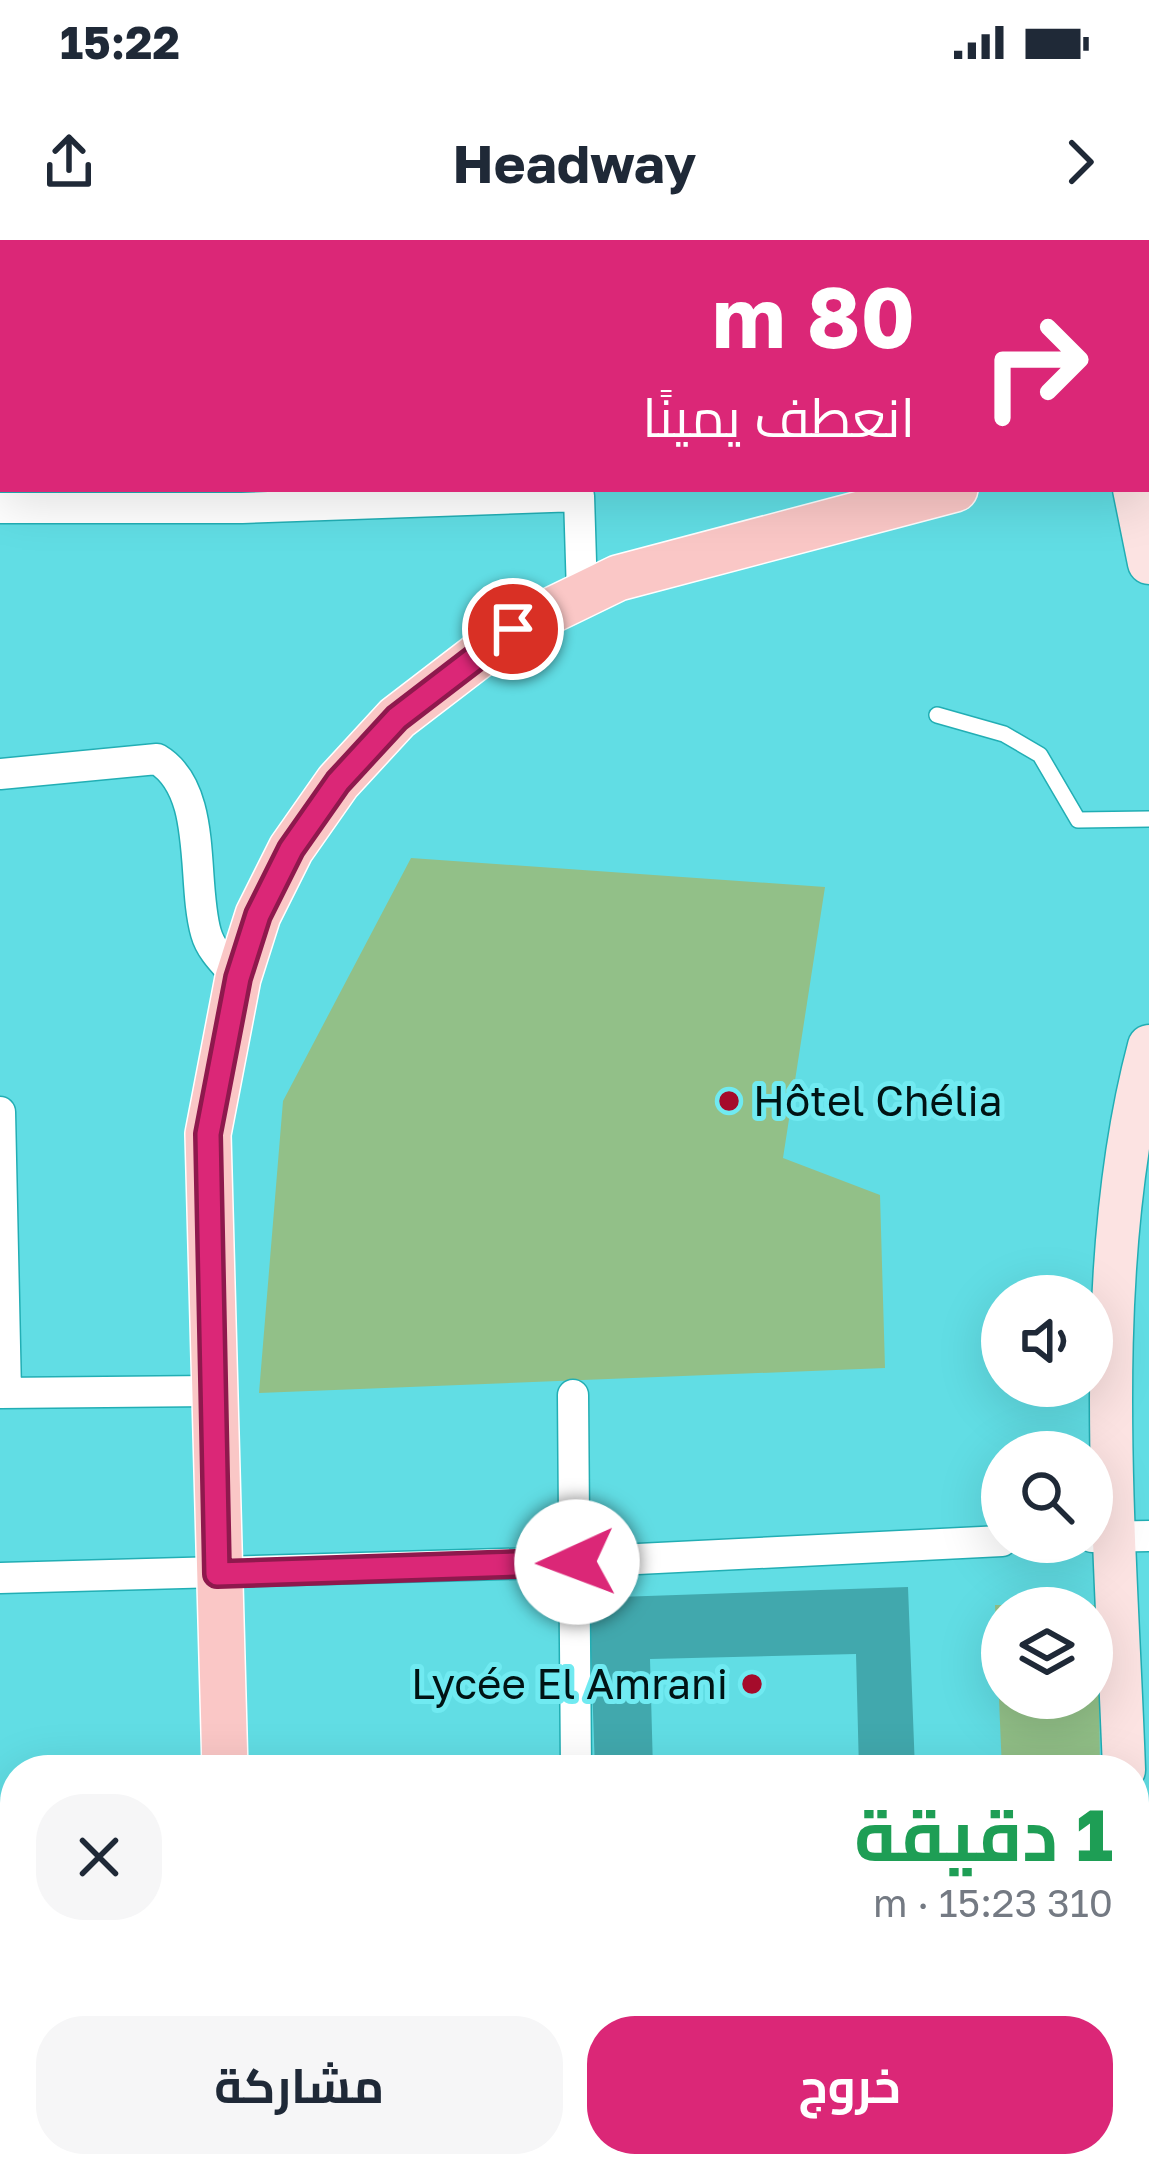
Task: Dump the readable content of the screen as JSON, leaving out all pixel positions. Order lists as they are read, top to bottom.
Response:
{
  "places": ["Hôtel Chélia", "Lycée El Amrani"],
  "page": {
    "status": "15:22",
    "header": "Headway",
    "turn": ["80 m", "انعطف يمينًا"],
    "heading": ["1 دقيقة", "310 m · 15:23"],
    "buttons": ["خروج", "مشاركة"]
  }
}
